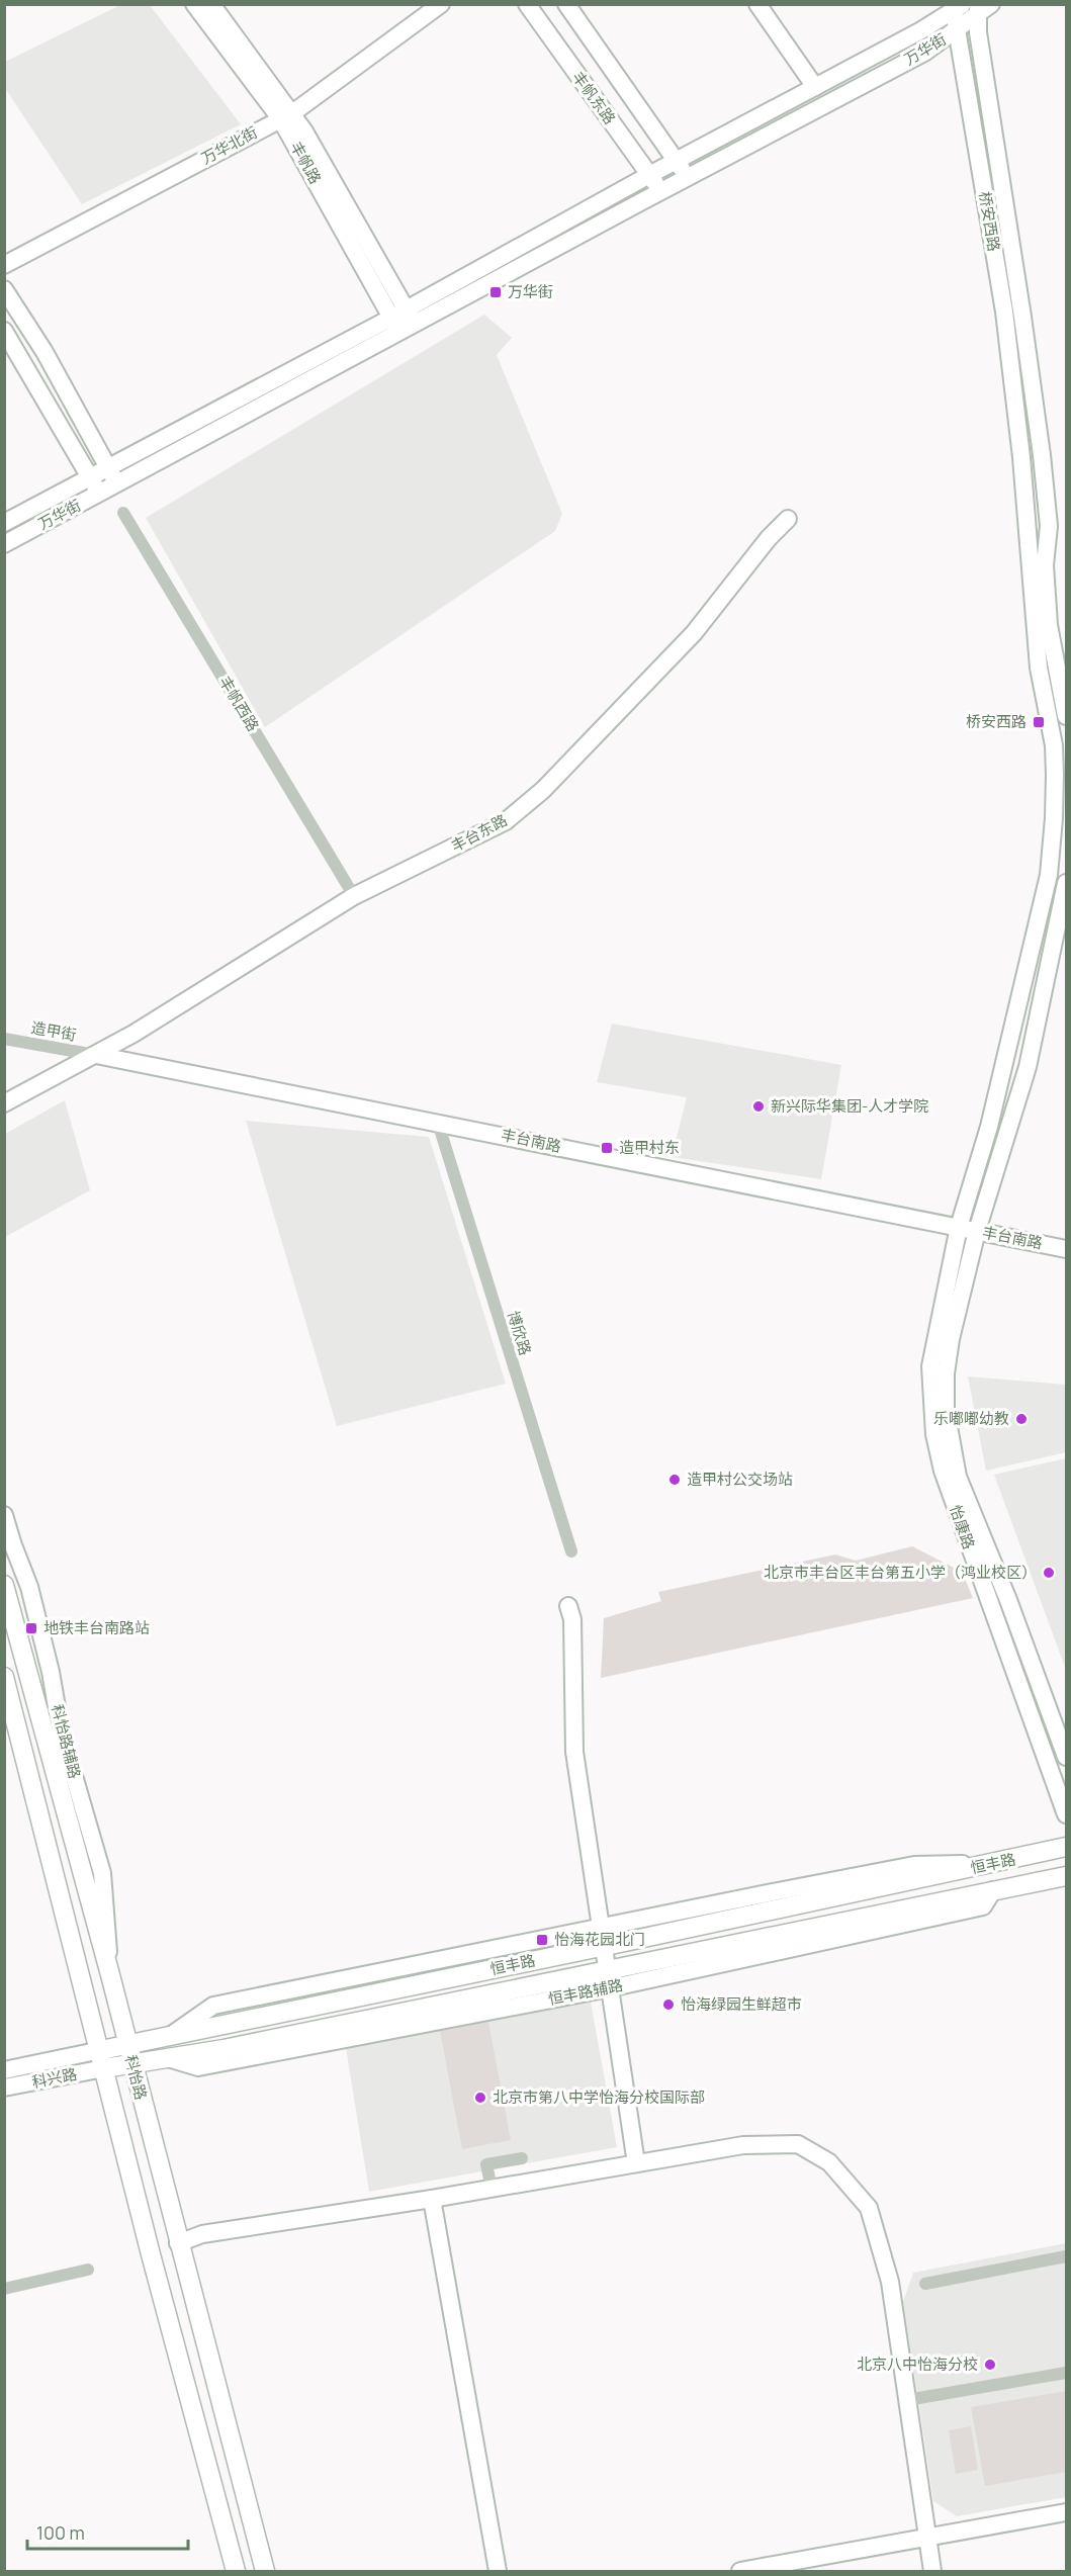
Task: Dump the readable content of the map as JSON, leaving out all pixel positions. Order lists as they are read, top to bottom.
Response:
{
  "streets": {
    "main road": ["恒丰路", "科怡路"],
    "street": [
      "万华街",
      "丰帆东路",
      "万华北街",
      "丰帆路",
      "桥安西路",
      "丰帆西路",
      "丰台东路",
      "造甲街",
      "丰台南路",
      "博欣路",
      "怡康路",
      "科怡路辅路",
      "科兴路"
    ]
  },
  "crossings": [
    ["万华街", "丰帆东路"],
    ["万华街", "丰帆路"],
    ["万华街", "桥安西路"],
    ["万华北街", "丰帆路"],
    ["桥安西路", "丰台南路"],
    ["桥安西路", "怡康路"],
    ["丰帆西路", "丰台东路"],
    ["丰台东路", "造甲街"],
    ["丰台东路", "丰台南路"],
    ["造甲街", "丰台南路"],
    ["丰台南路", "博欣路"],
    ["丰台南路", "怡康路"],
    ["科怡路辅路", "科怡路"],
    ["恒丰路", "科怡路"],
    ["恒丰路", "科兴路"],
    ["科怡路", "科兴路"]
  ],
  "places": {
    "transit": [
      "万华街",
      "桥安西路",
      "造甲村东",
      "地铁丰台南路站",
      "怡海花园北门"
    ],
    "other": [
      "新兴际华集团-人才学院",
      "乐嘟嘟幼教",
      "造甲村公交场站",
      "北京市丰台区丰台第五小学（鸿业校区）",
      "怡海绿园生鲜超市",
      "北京市第八中学怡海分校国际部",
      "北京八中怡海分校"
    ]
  },
  "scale_bar": "100 m"
}
